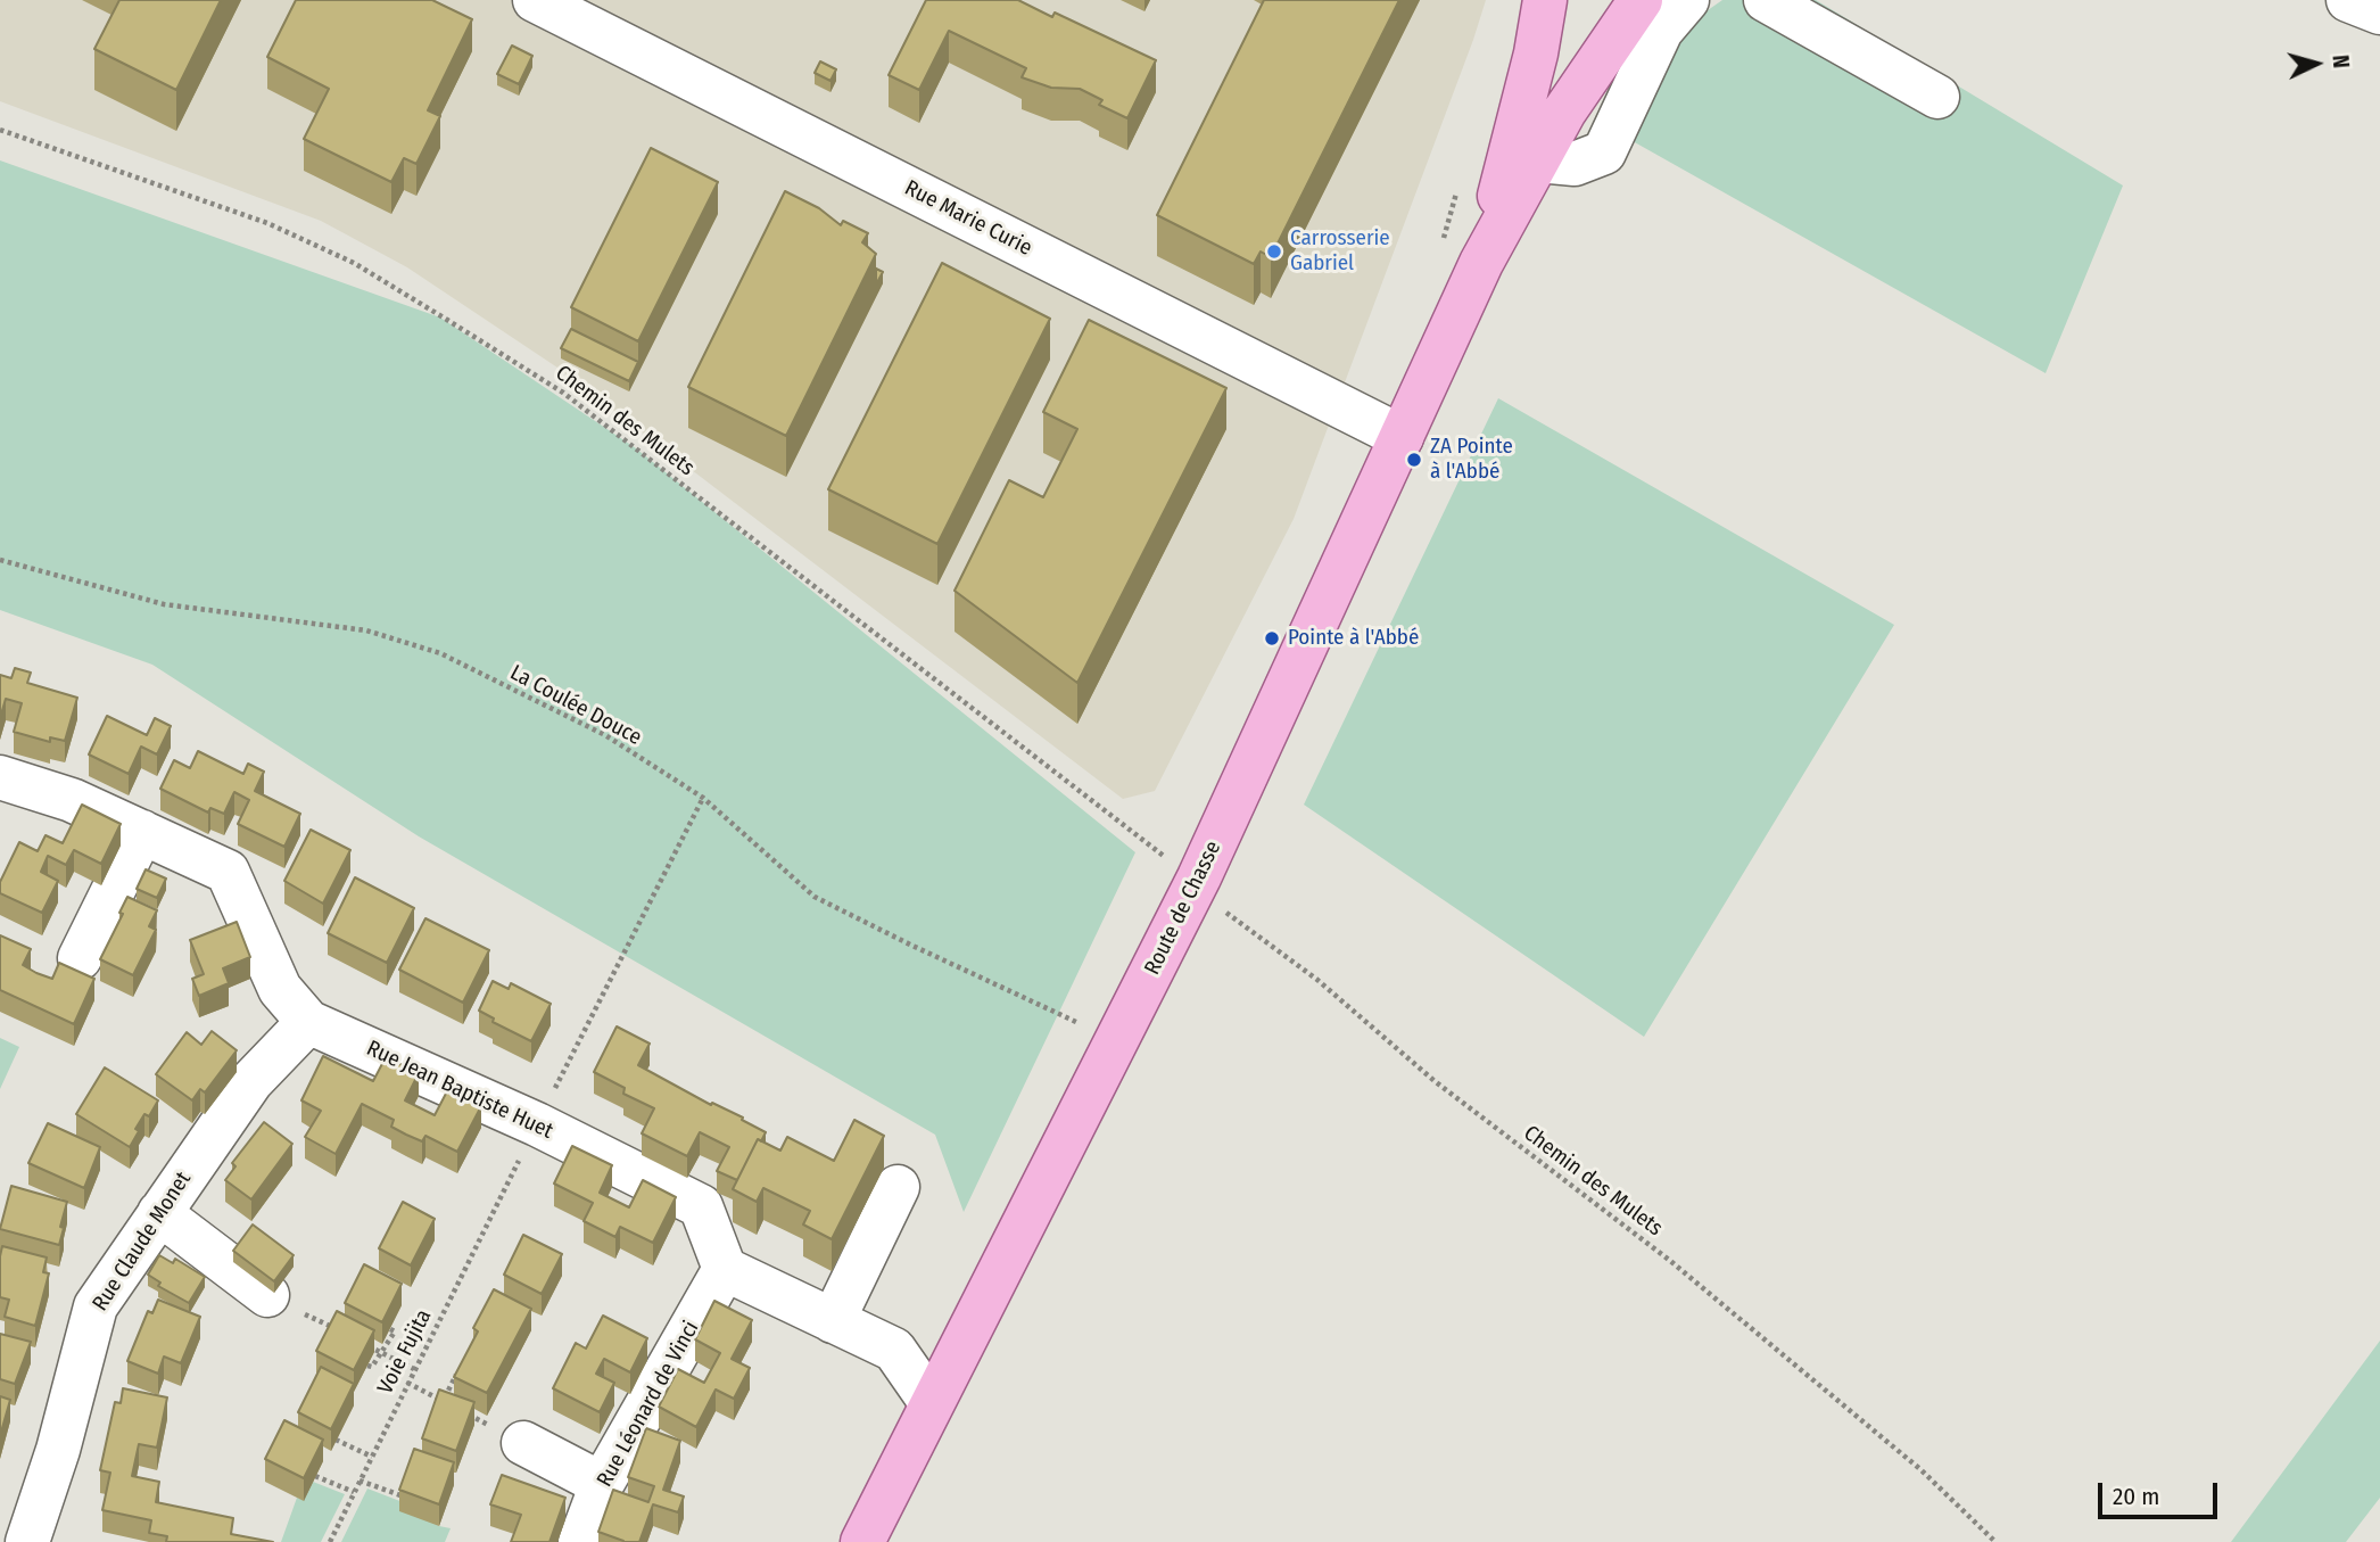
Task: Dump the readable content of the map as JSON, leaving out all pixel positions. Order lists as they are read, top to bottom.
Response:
{
  "streets": {
    "main road": ["Route de Chasse"],
    "street": [
      "Rue Marie Curie",
      "Rue Jean Baptiste Huet",
      "Rue Claude Monet",
      "Rue Léonard de Vinci"
    ],
    "path": ["Chemin des Mulets", "La Coulée Douce", "Voie Fujita"]
  },
  "crossings": [
    ["Rue Marie Curie", "Route de Chasse"],
    ["Chemin des Mulets", "Route de Chasse"],
    ["Rue Jean Baptiste Huet", "Rue Claude Monet"],
    ["Rue Jean Baptiste Huet", "Rue Léonard de Vinci"]
  ],
  "places": ["Carrosserie Gabriel", "ZA Pointe à l'Abbé", "Pointe à l'Abbé"],
  "scale_bar": "20 m",
  "north": "right"
}
